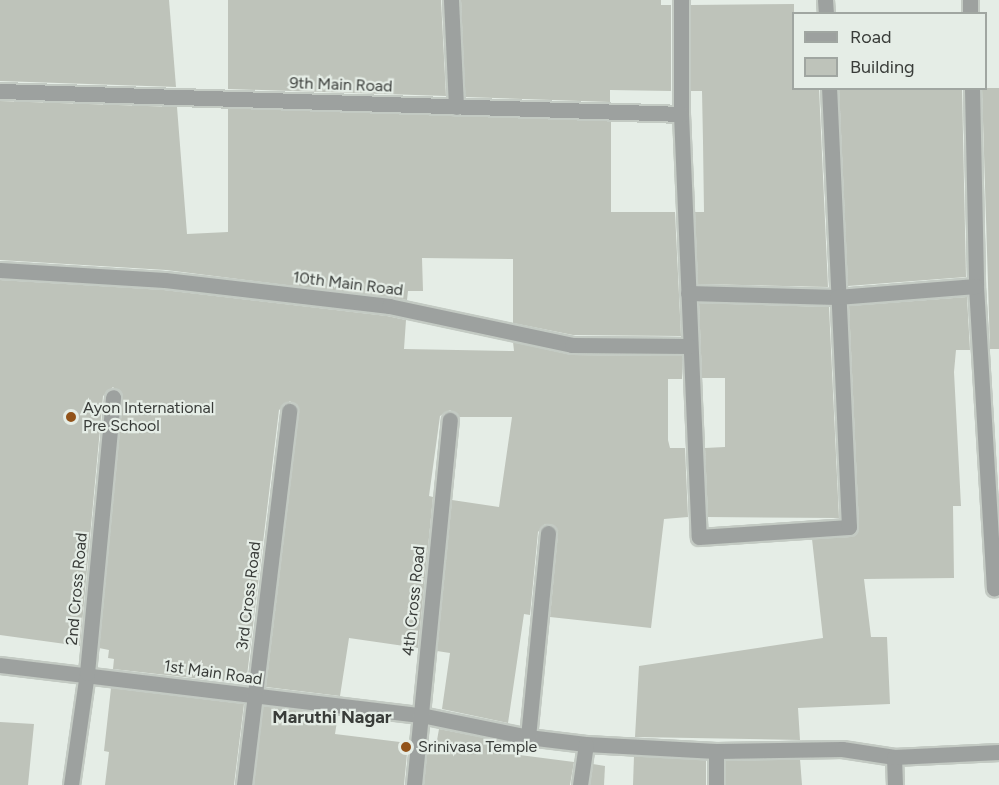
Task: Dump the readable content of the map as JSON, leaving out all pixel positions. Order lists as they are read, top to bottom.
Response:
{
  "streets": {
    "street": [
      "9th Main Road",
      "10th Main Road",
      "2nd Cross Road",
      "3rd Cross Road",
      "4th Cross Road",
      "1st Main Road"
    ]
  },
  "crossings": [
    ["2nd Cross Road", "1st Main Road"],
    ["3rd Cross Road", "1st Main Road"],
    ["4th Cross Road", "1st Main Road"]
  ],
  "districts": ["Maruthi Nagar"],
  "places": ["Ayon International Pre School", "Srinivasa Temple"],
  "legend": ["Road", "Building"]
}
